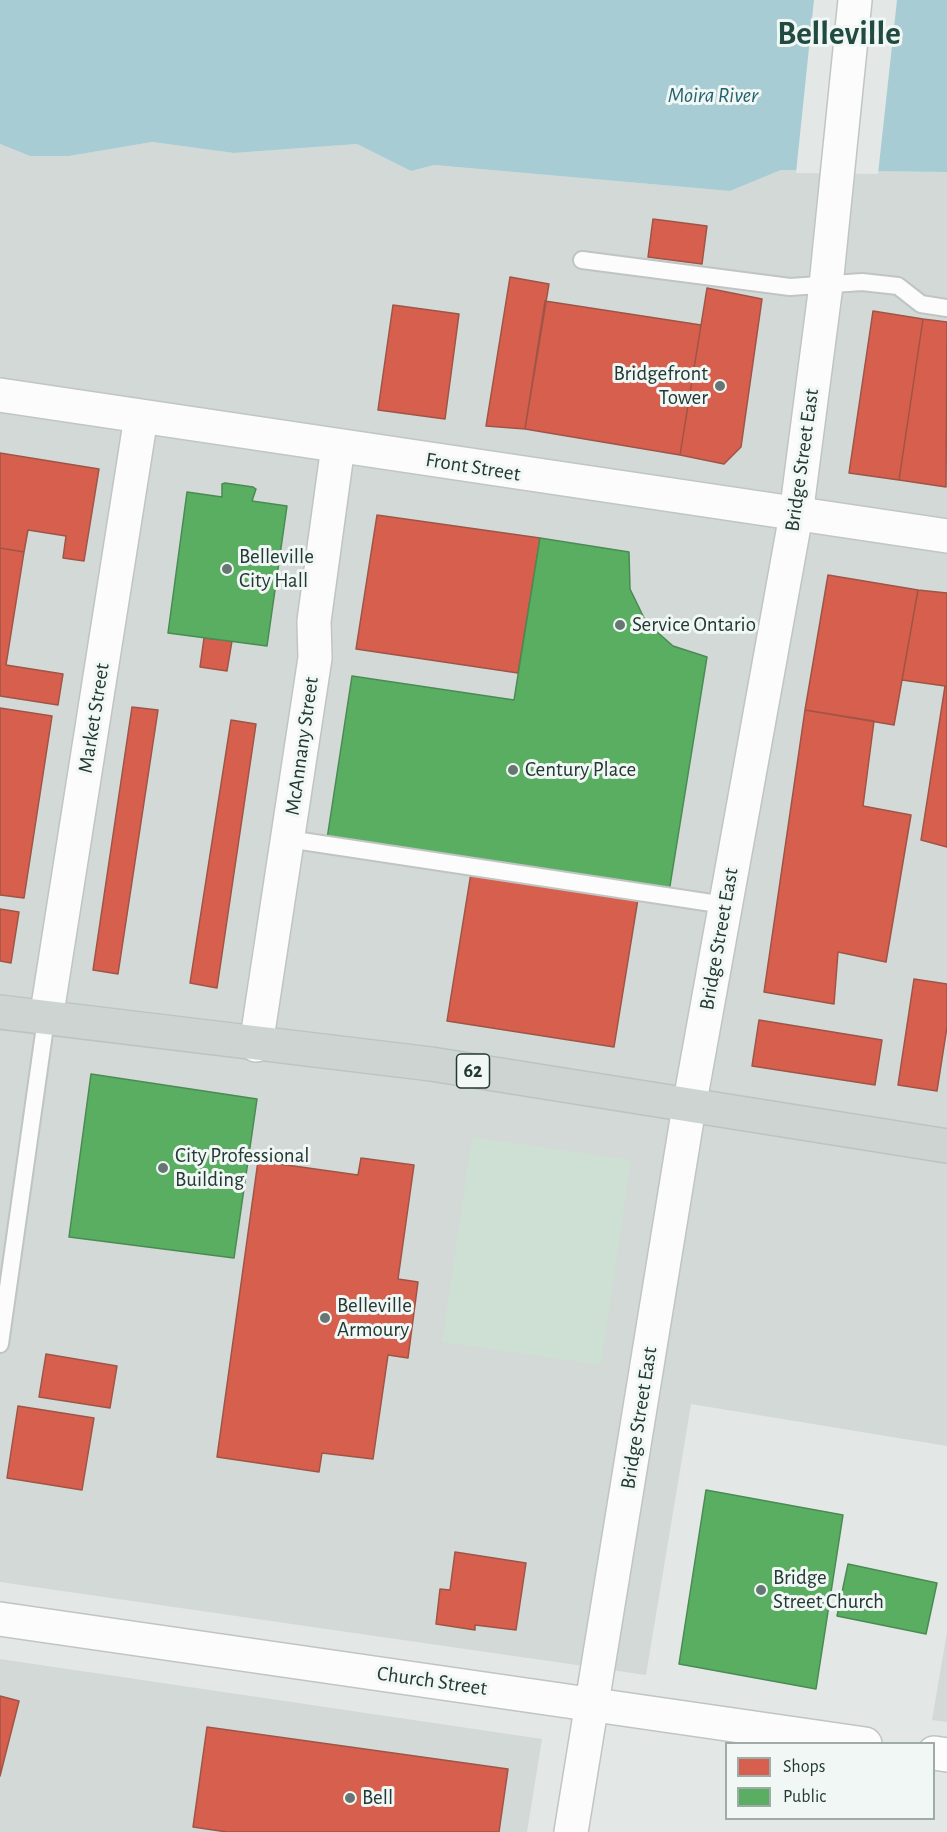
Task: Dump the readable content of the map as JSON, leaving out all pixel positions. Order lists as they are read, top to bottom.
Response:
{
  "streets": {
    "main road": ["62"],
    "street": [
      "Bridge Street East",
      "Front Street",
      "Market Street",
      "McAnnany Street",
      "Church Street"
    ]
  },
  "crossings": [
    ["Bridge Street East", "Front Street"],
    ["Bridge Street East", "62"],
    ["Bridge Street East", "Church Street"],
    ["Front Street", "Market Street"],
    ["Front Street", "McAnnany Street"],
    ["Market Street", "62"],
    ["McAnnany Street", "62"]
  ],
  "districts": ["Belleville"],
  "water": ["Moira River"],
  "places": [
    "Bridgefront Tower",
    "Belleville City Hall",
    "Service Ontario",
    "Century Place",
    "City Professional Building",
    "Belleville Armoury",
    "Bridge Street Church",
    "Bell"
  ],
  "legend": ["Shops", "Public"]
}
